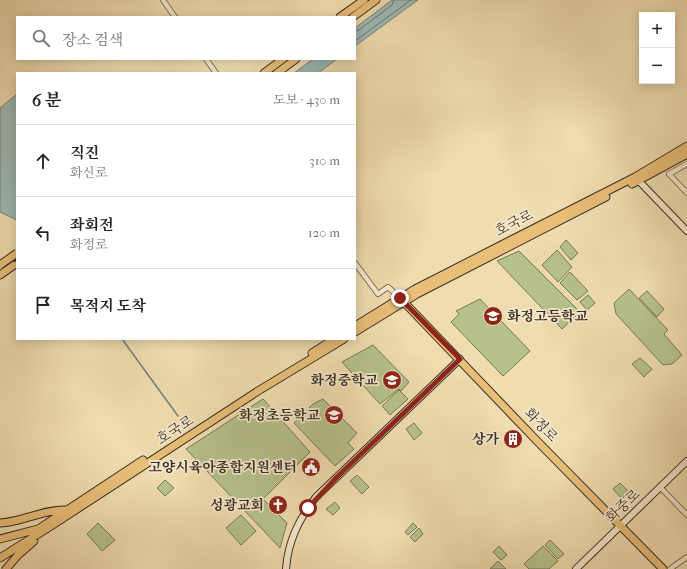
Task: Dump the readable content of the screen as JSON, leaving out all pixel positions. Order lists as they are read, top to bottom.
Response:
{
  "streets": {
    "main road": ["호국로", "화정로", "화중로"]
  },
  "crossings": [
    ["호국로", "화정로"],
    ["화정로", "화중로"]
  ],
  "places": {
    "school or university": ["화정고등학교", "화정중학교", "화정초등학교"],
    "building": ["상가"],
    "public building": ["고양시육아종합지원센터"],
    "church": ["성광교회"]
  },
  "page": {
    "map_buttons": ["+", "−"],
    "search": "장소 검색",
    "heading": ["6 분", "도보 · 430 m"],
    "list": [
      ["직진", "화신로", "310 m"],
      ["좌회전", "화정로", "120 m"],
      "목적지 도착"
    ]
  }
}
